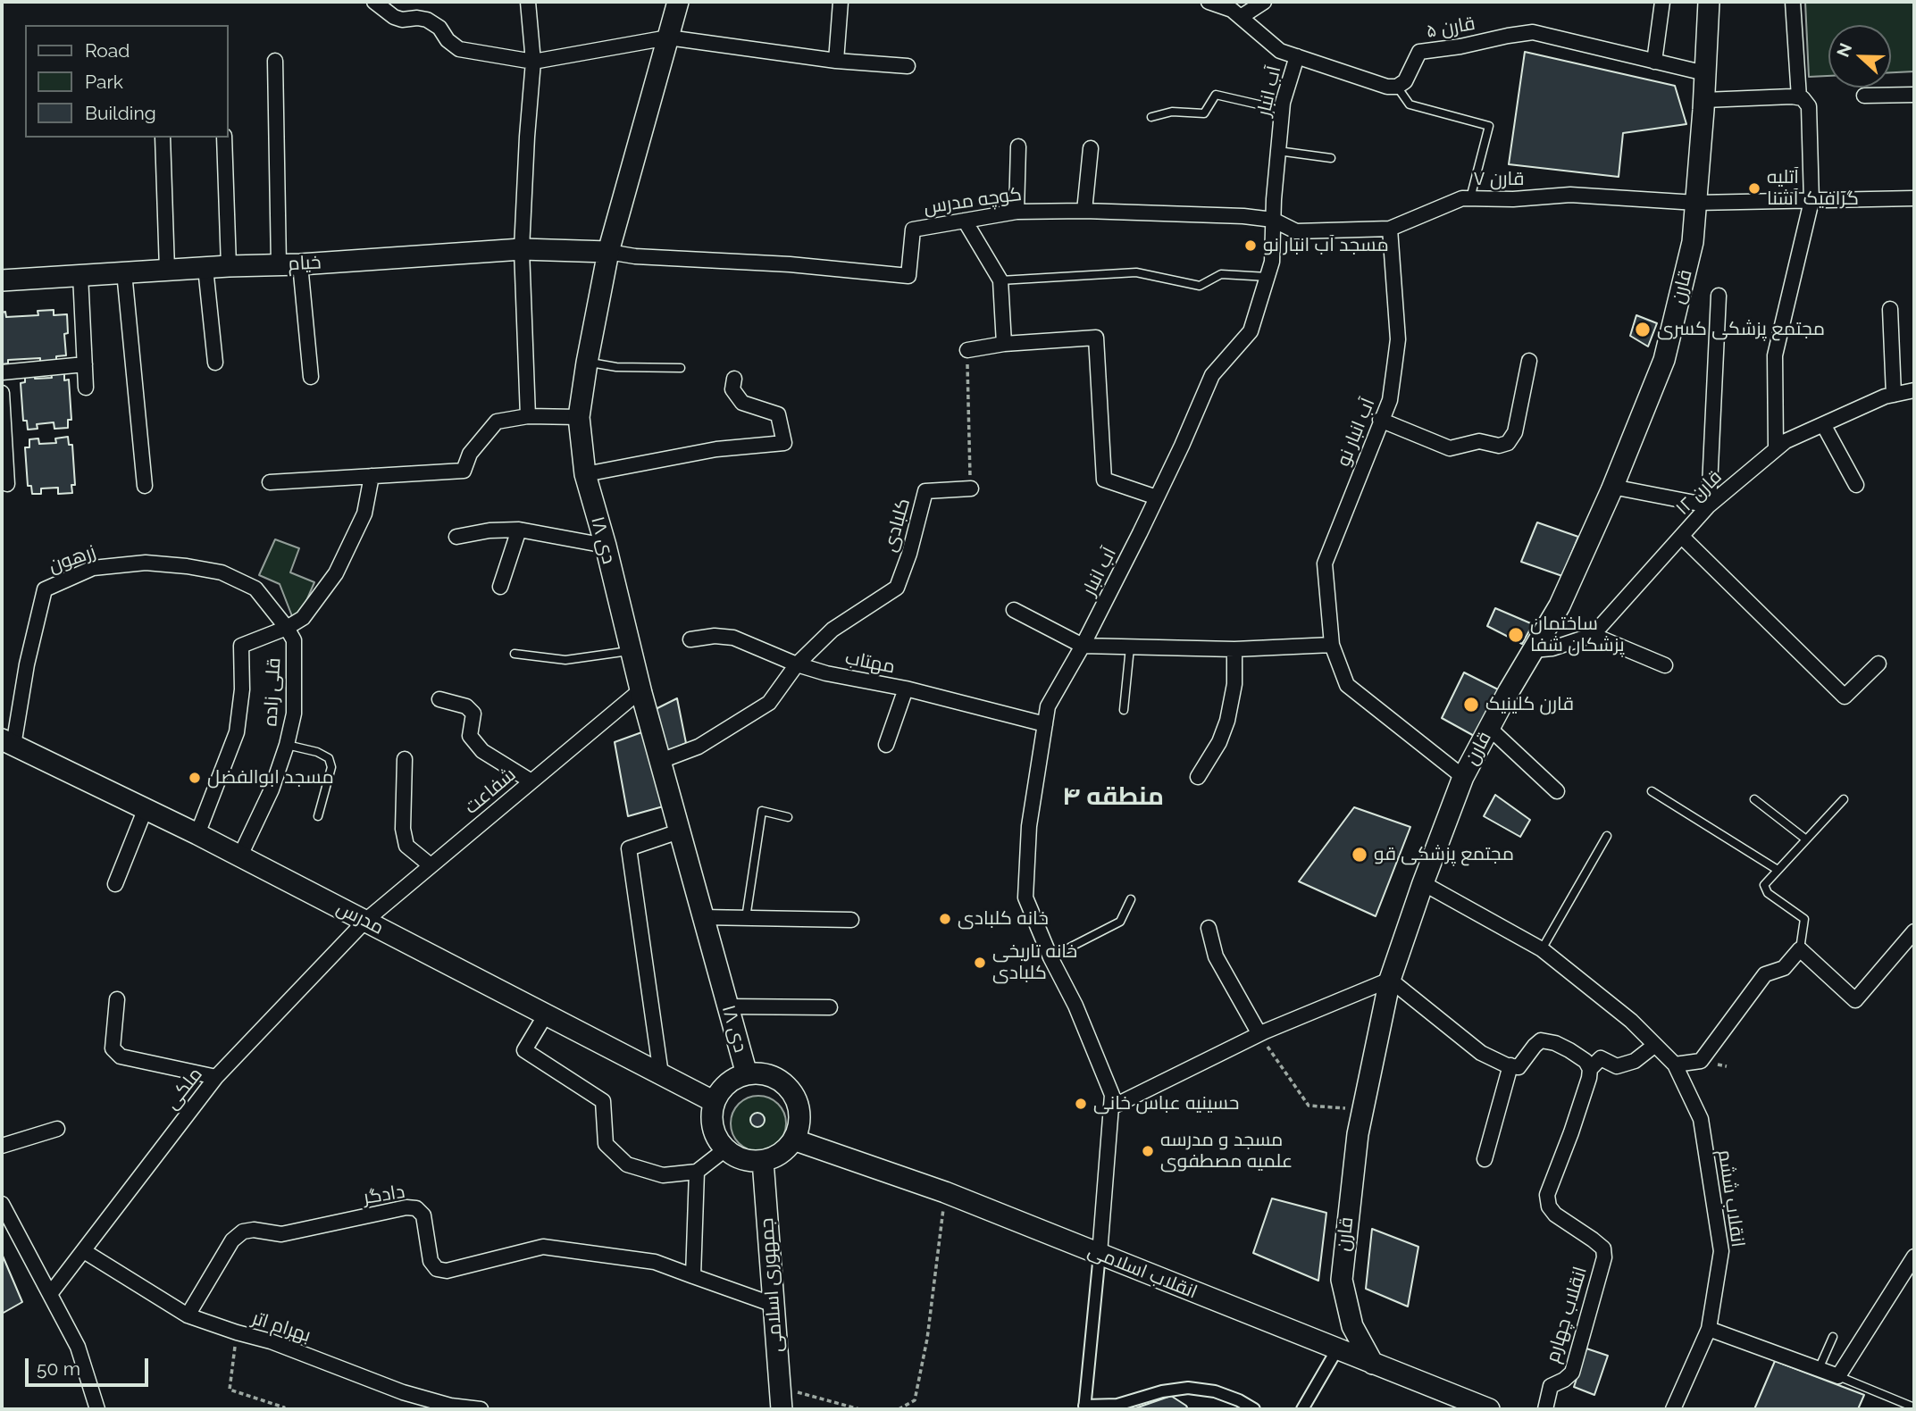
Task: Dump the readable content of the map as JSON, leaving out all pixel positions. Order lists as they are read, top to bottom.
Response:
{
  "streets": {
    "main road": [
      "خیام",
      "قارن",
      "۱۸ دی",
      "مدرس",
      "انقلاب اسلامی",
      "جمهوری اسلامی"
    ],
    "street": [
      "قارن ۵",
      "آب انبار",
      "قارن ٧",
      "کوچه مدرس",
      "آب انبار نو",
      "قارن ۱۲",
      "کلبادی",
      "زرهون",
      "مهتاب",
      "قلی زاده",
      "شفاعت",
      "ملکی",
      "دادگر",
      "انقلاب ششم",
      "انقلاب چهارم",
      "بهرام اتر"
    ]
  },
  "crossings": [
    ["قارن ۵", "قارن"],
    ["آب انبار", "قارن ٧"],
    ["آب انبار", "کوچه مدرس"],
    ["آب انبار", "مهتاب"],
    ["آب انبار", "انقلاب اسلامی"],
    ["قارن ٧", "کوچه مدرس"],
    ["قارن ٧", "قارن"],
    ["قارن ٧", "آب انبار نو"],
    ["کوچه مدرس", "خیام"],
    ["کوچه مدرس", "۱۸ دی"],
    ["خیام", "۱۸ دی"],
    ["قارن", "آب انبار نو"],
    ["قارن", "قارن ۱۲"],
    ["قارن", "انقلاب ششم"],
    ["قارن", "انقلاب اسلامی"],
    ["کلبادی", "مهتاب"],
    ["۱۸ دی", "شفاعت"],
    ["۱۸ دی", "مدرس"],
    ["۱۸ دی", "انقلاب اسلامی"],
    ["۱۸ دی", "جمهوری اسلامی"],
    ["زرهون", "قلی زاده"],
    ["زرهون", "مدرس"],
    ["قلی زاده", "مدرس"],
    ["شفاعت", "مدرس"],
    ["شفاعت", "ملکی"],
    ["مدرس", "ملکی"],
    ["مدرس", "انقلاب اسلامی"],
    ["مدرس", "جمهوری اسلامی"],
    ["ملکی", "بهرام اتر"],
    ["دادگر", "بهرام اتر"],
    ["انقلاب اسلامی", "جمهوری اسلامی"]
  ],
  "districts": ["منطقه ۴"],
  "places": [
    "آتلیه گرافیک آشنا",
    "مسجد آب انبار نو",
    "مجتمع پزشکی کسری",
    "ساختمان پزشکان شفا",
    "قارن کلینیک",
    "مسجد ابوالفضل",
    "مجتمع پزشکی قو",
    "خانه کلبادی",
    "خانه تاریخی کلبادی",
    "حسینیه عباس خانی",
    "مسجد و مدرسه علمیه مصطفوی"
  ],
  "legend": ["Road", "Park", "Building"],
  "scale_bar": "50 m",
  "north": "left"
}
